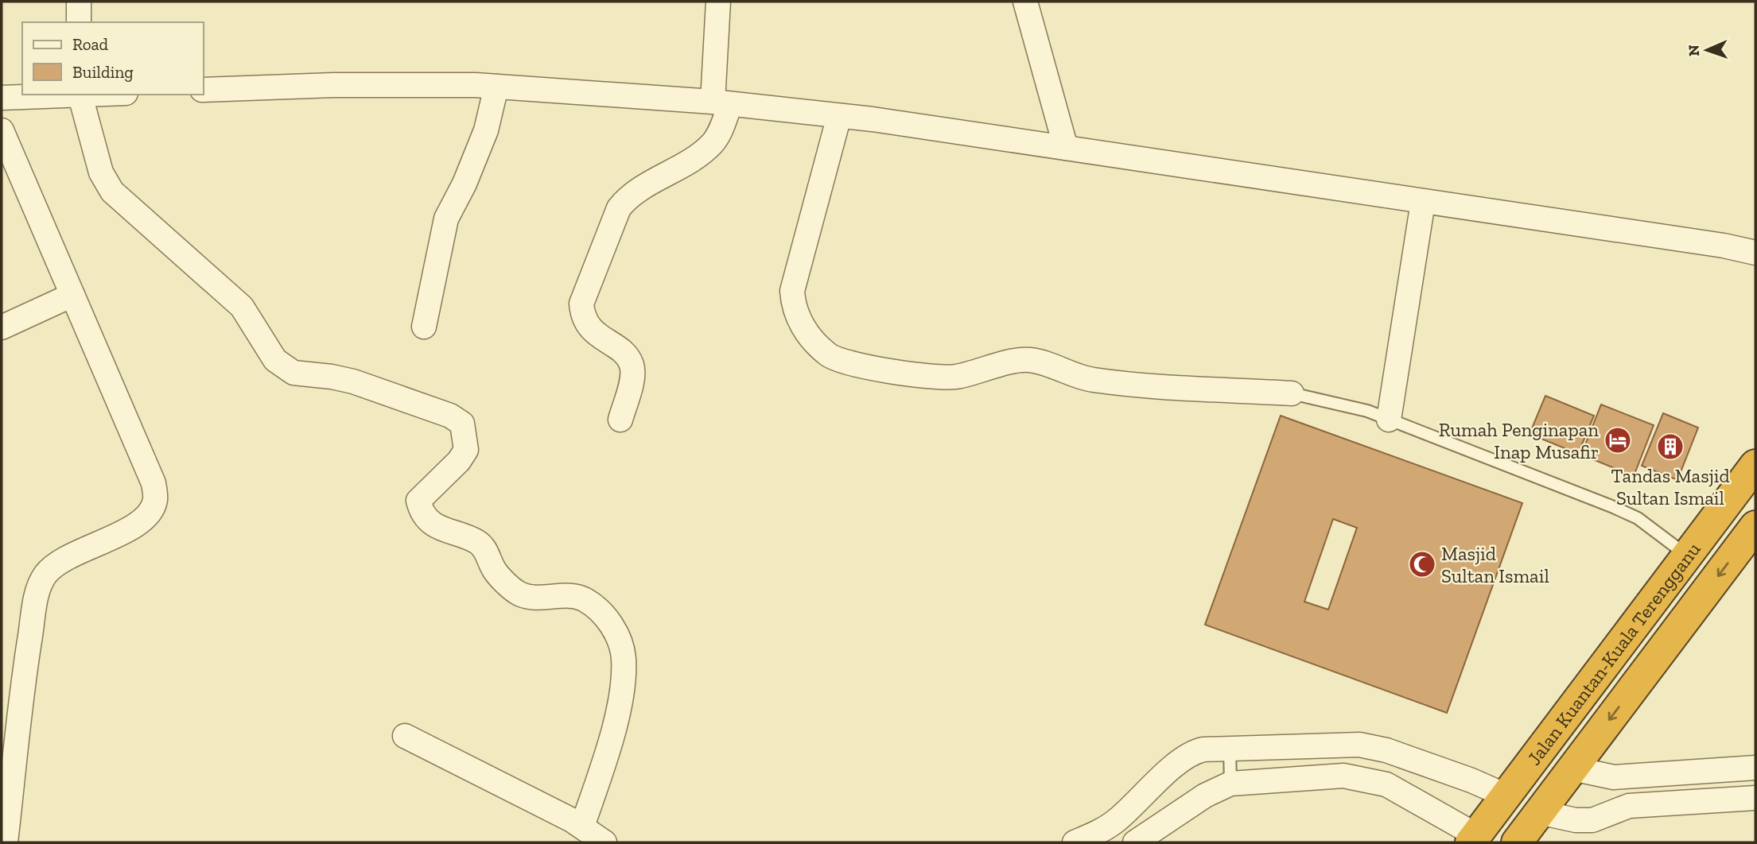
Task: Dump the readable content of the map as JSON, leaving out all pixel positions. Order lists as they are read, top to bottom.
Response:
{
  "streets": {
    "highway": ["Jalan Kuantan-Kuala Terengganu"]
  },
  "places": {
    "hotel": ["Rumah Penginapan Inap Musafir"],
    "building": ["Tandas Masjid Sultan Ismail"],
    "mosque": ["Masjid Sultan Ismail"]
  },
  "legend": ["Road", "Building"],
  "north": "left"
}
